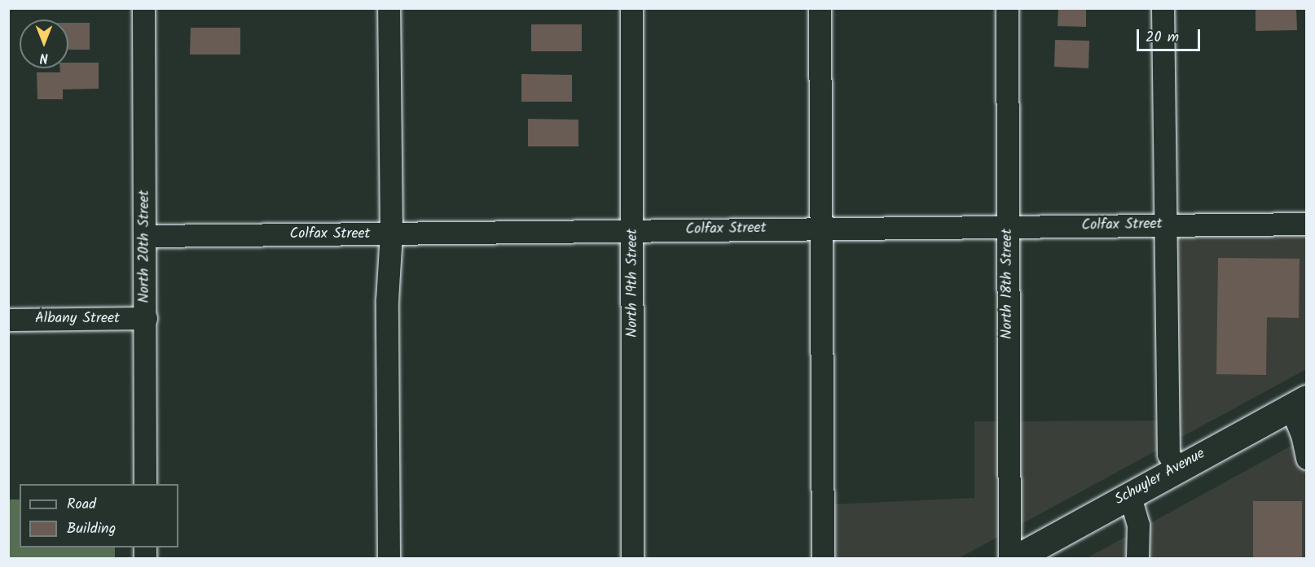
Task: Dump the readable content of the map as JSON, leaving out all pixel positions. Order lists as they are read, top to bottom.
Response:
{
  "streets": {
    "main road": ["Schuyler Avenue"],
    "street": [
      "Colfax Street",
      "North 20th Street",
      "North 19th Street",
      "North 18th Street",
      "Albany Street"
    ]
  },
  "crossings": [
    ["Colfax Street", "North 20th Street"],
    ["Colfax Street", "North 19th Street"],
    ["Colfax Street", "North 18th Street"],
    ["North 20th Street", "Albany Street"]
  ],
  "legend": ["Road", "Building"],
  "scale_bar": "20 m",
  "north": "bottom"
}
